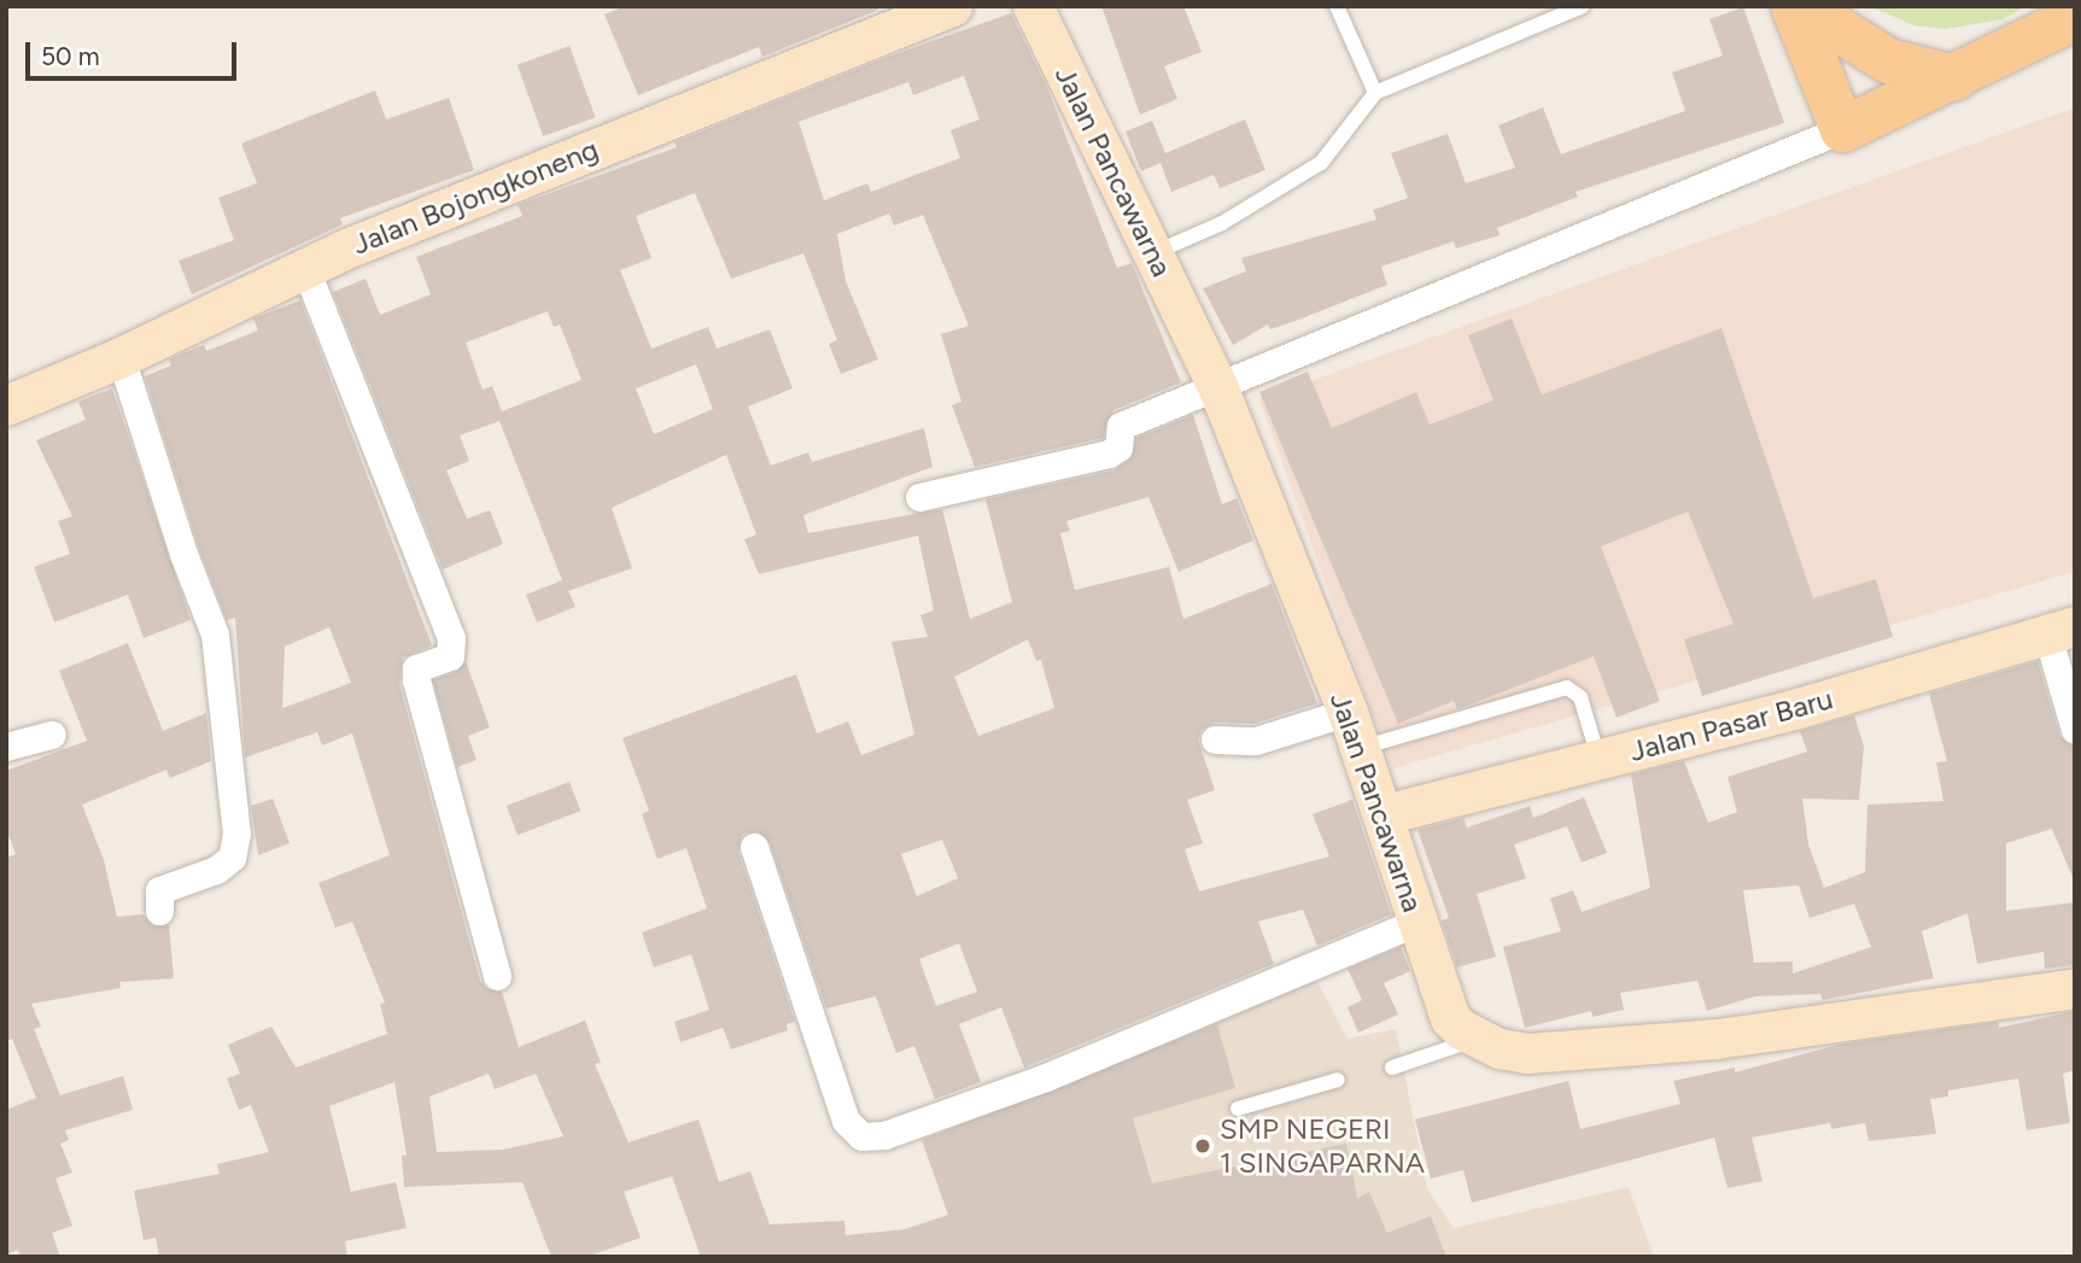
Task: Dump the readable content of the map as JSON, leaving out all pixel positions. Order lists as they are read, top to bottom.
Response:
{
  "streets": {
    "main road": ["Jalan Pancawarna", "Jalan Bojongkoneng", "Jalan Pasar Baru"]
  },
  "crossings": [
    ["Jalan Pancawarna", "Jalan Pasar Baru"]
  ],
  "places": ["SMP NEGERI 1 SINGAPARNA"],
  "scale_bar": "50 m"
}
